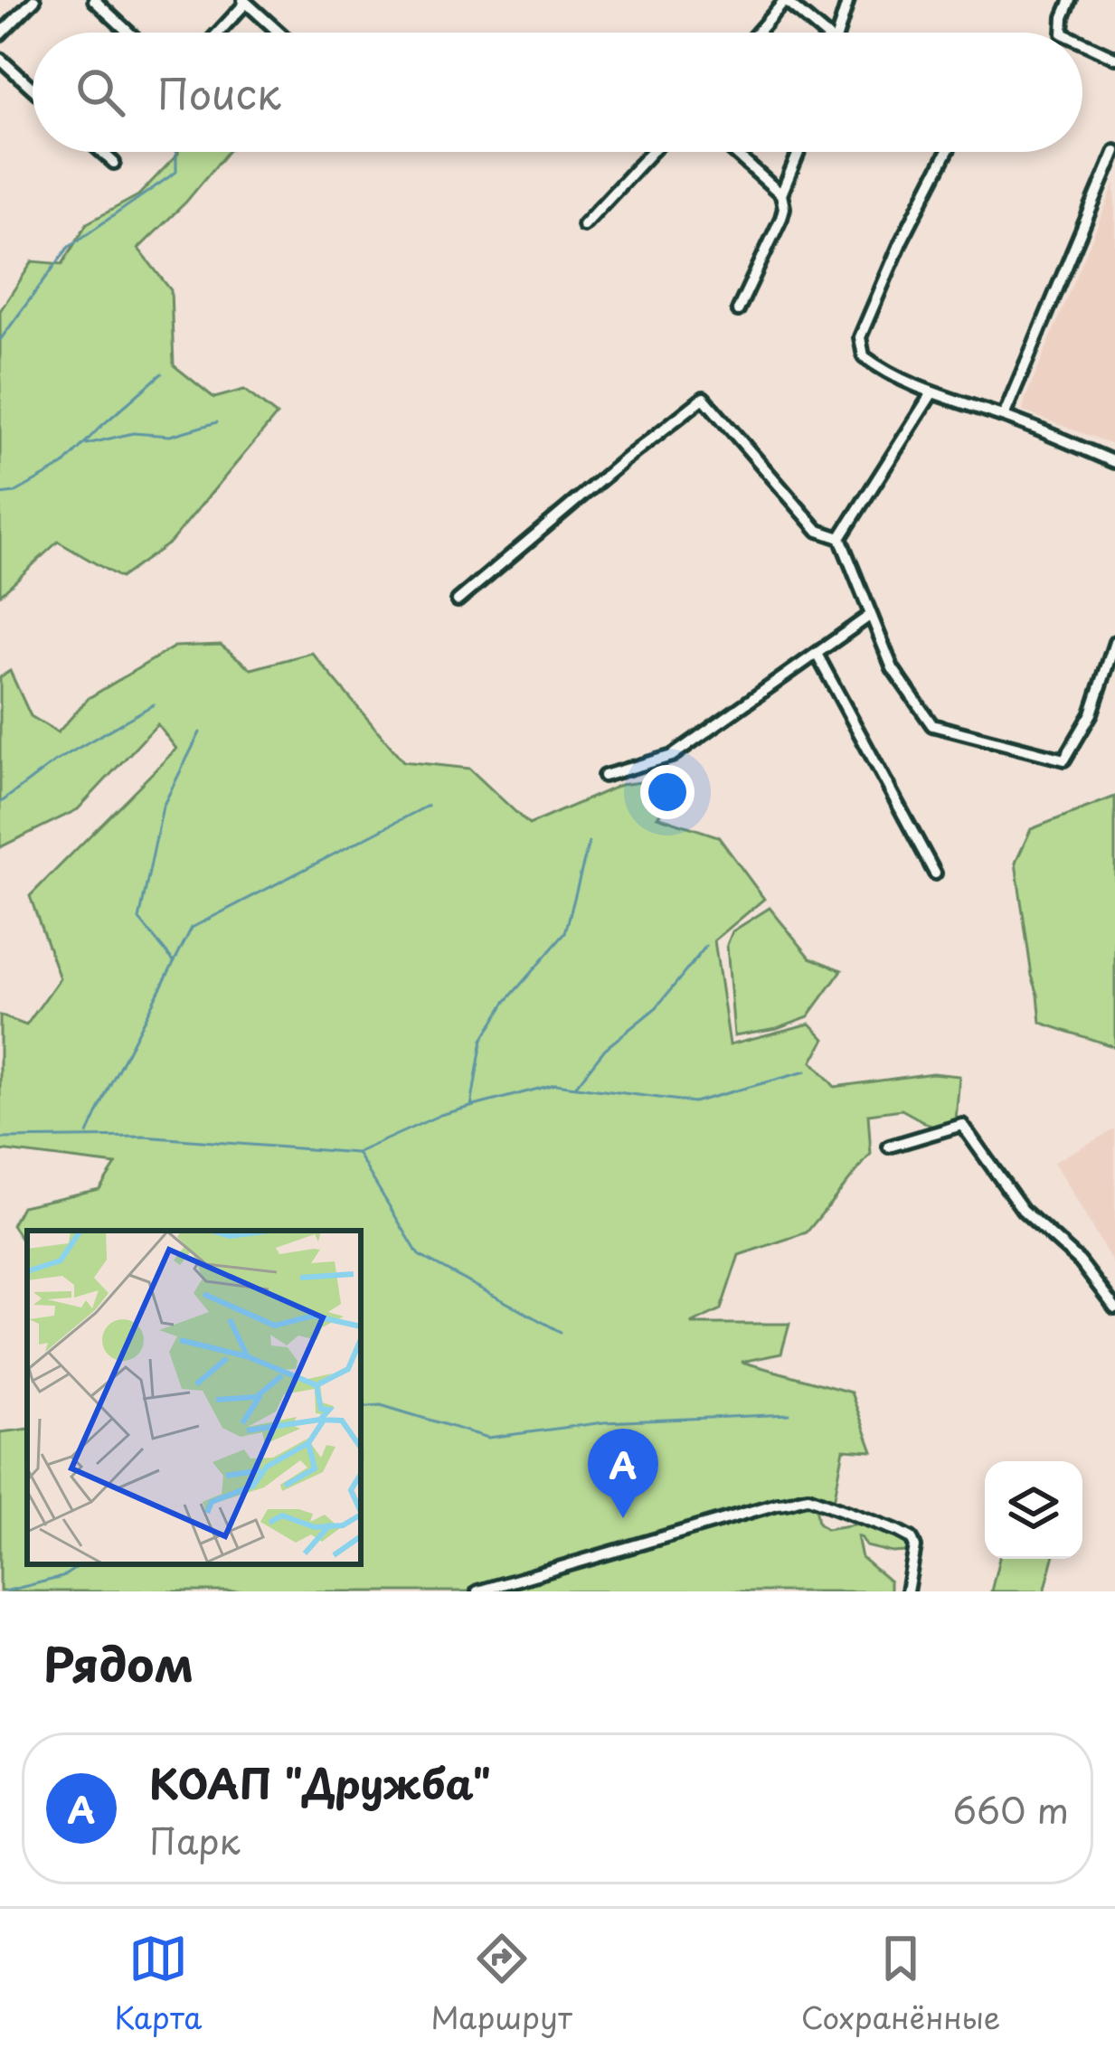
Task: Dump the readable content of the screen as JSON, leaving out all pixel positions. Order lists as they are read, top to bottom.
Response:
{
  "page": {
    "search": "Поиск",
    "pins": "A",
    "heading": "Рядом",
    "list": [
      {
        "mark": "A",
        "name": "КОАП \"Дружба\"",
        "note": "Парк",
        "value": "660 m"
      }
    ],
    "nav": ["Карта", "Маршрут", "Сохранённые"]
  }
}
